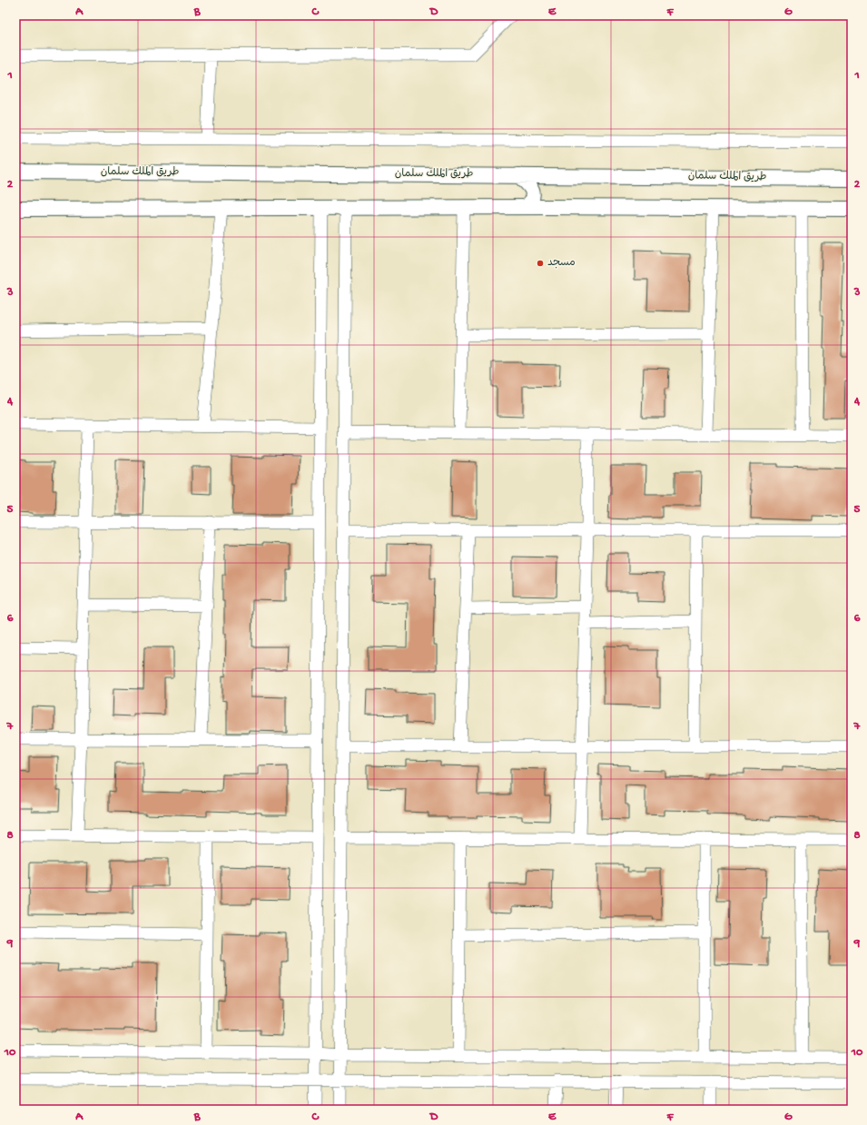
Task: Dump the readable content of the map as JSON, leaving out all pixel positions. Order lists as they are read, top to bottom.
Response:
{
  "streets": {
    "main road": ["طريق الملك سلمان"]
  },
  "places": ["مسجد"],
  "grid": {
    "columns": [
      "A",
      "B",
      "C",
      "D",
      "E",
      "F",
      "G"
    ],
    "rows": [
      "1",
      "2",
      "3",
      "4",
      "5",
      "6",
      "7",
      "8",
      "9",
      "10"
    ]
  }
}
